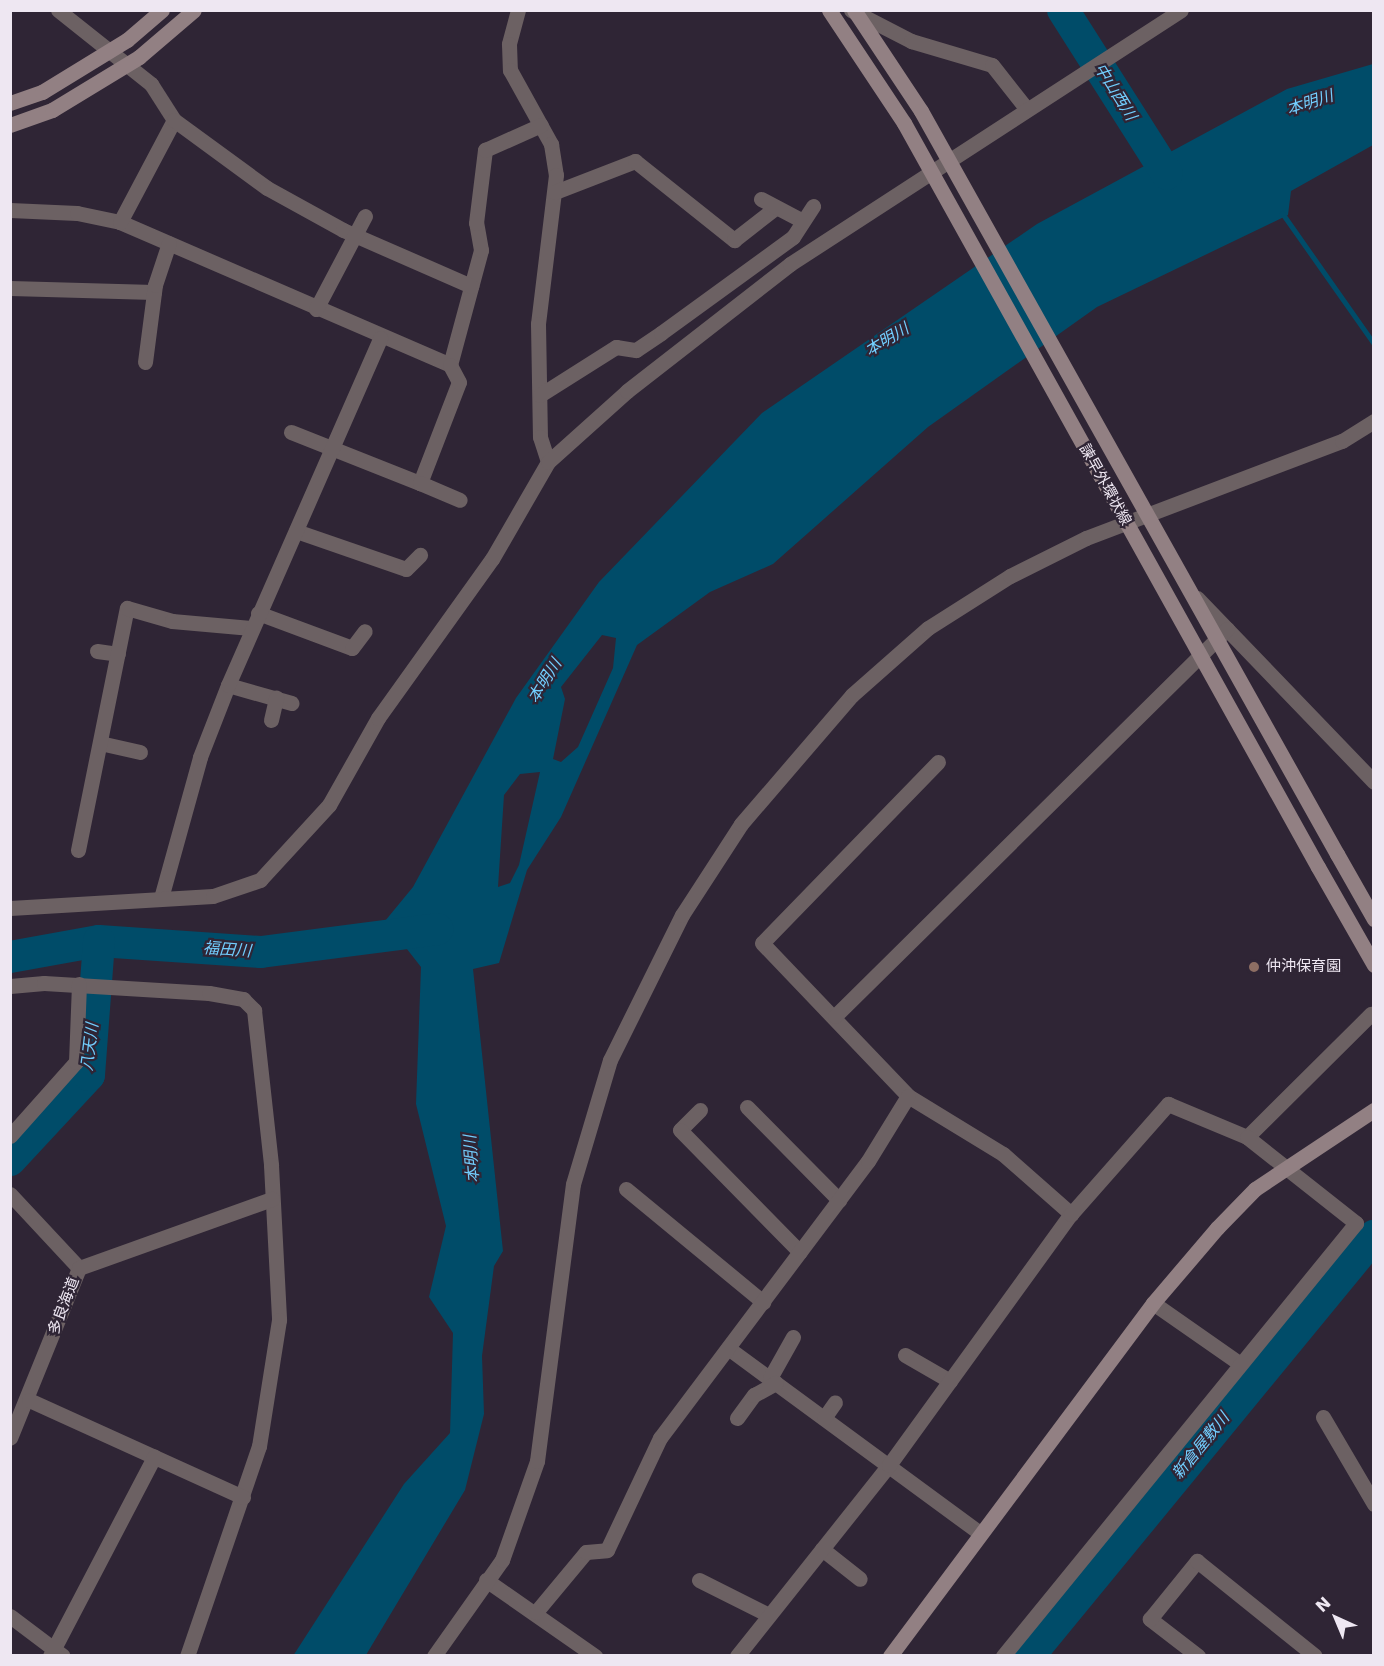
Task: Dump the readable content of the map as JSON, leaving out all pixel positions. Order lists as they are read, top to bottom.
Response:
{
  "streets": {
    "main road": ["諫早外環状線"],
    "street": ["多良海道"]
  },
  "water": [
    "中山西川",
    "本明川",
    "福田川",
    "八天川",
    "新倉屋敷川"
  ],
  "places": ["仲沖保育園"],
  "north": "top left"
}
